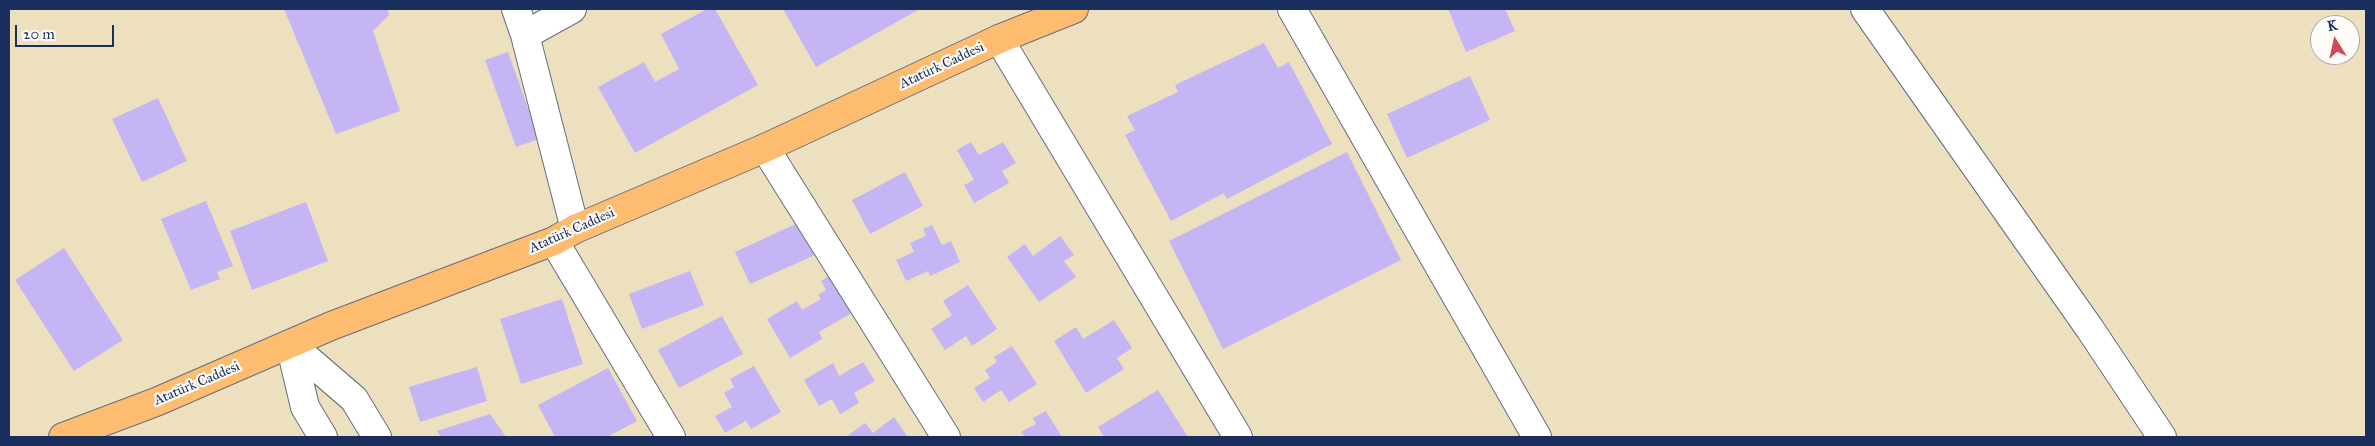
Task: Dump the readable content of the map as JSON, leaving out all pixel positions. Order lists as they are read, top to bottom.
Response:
{
  "streets": {
    "main road": ["Atatürk Caddesi"]
  },
  "scale_bar": "20 m",
  "north": "top"
}
